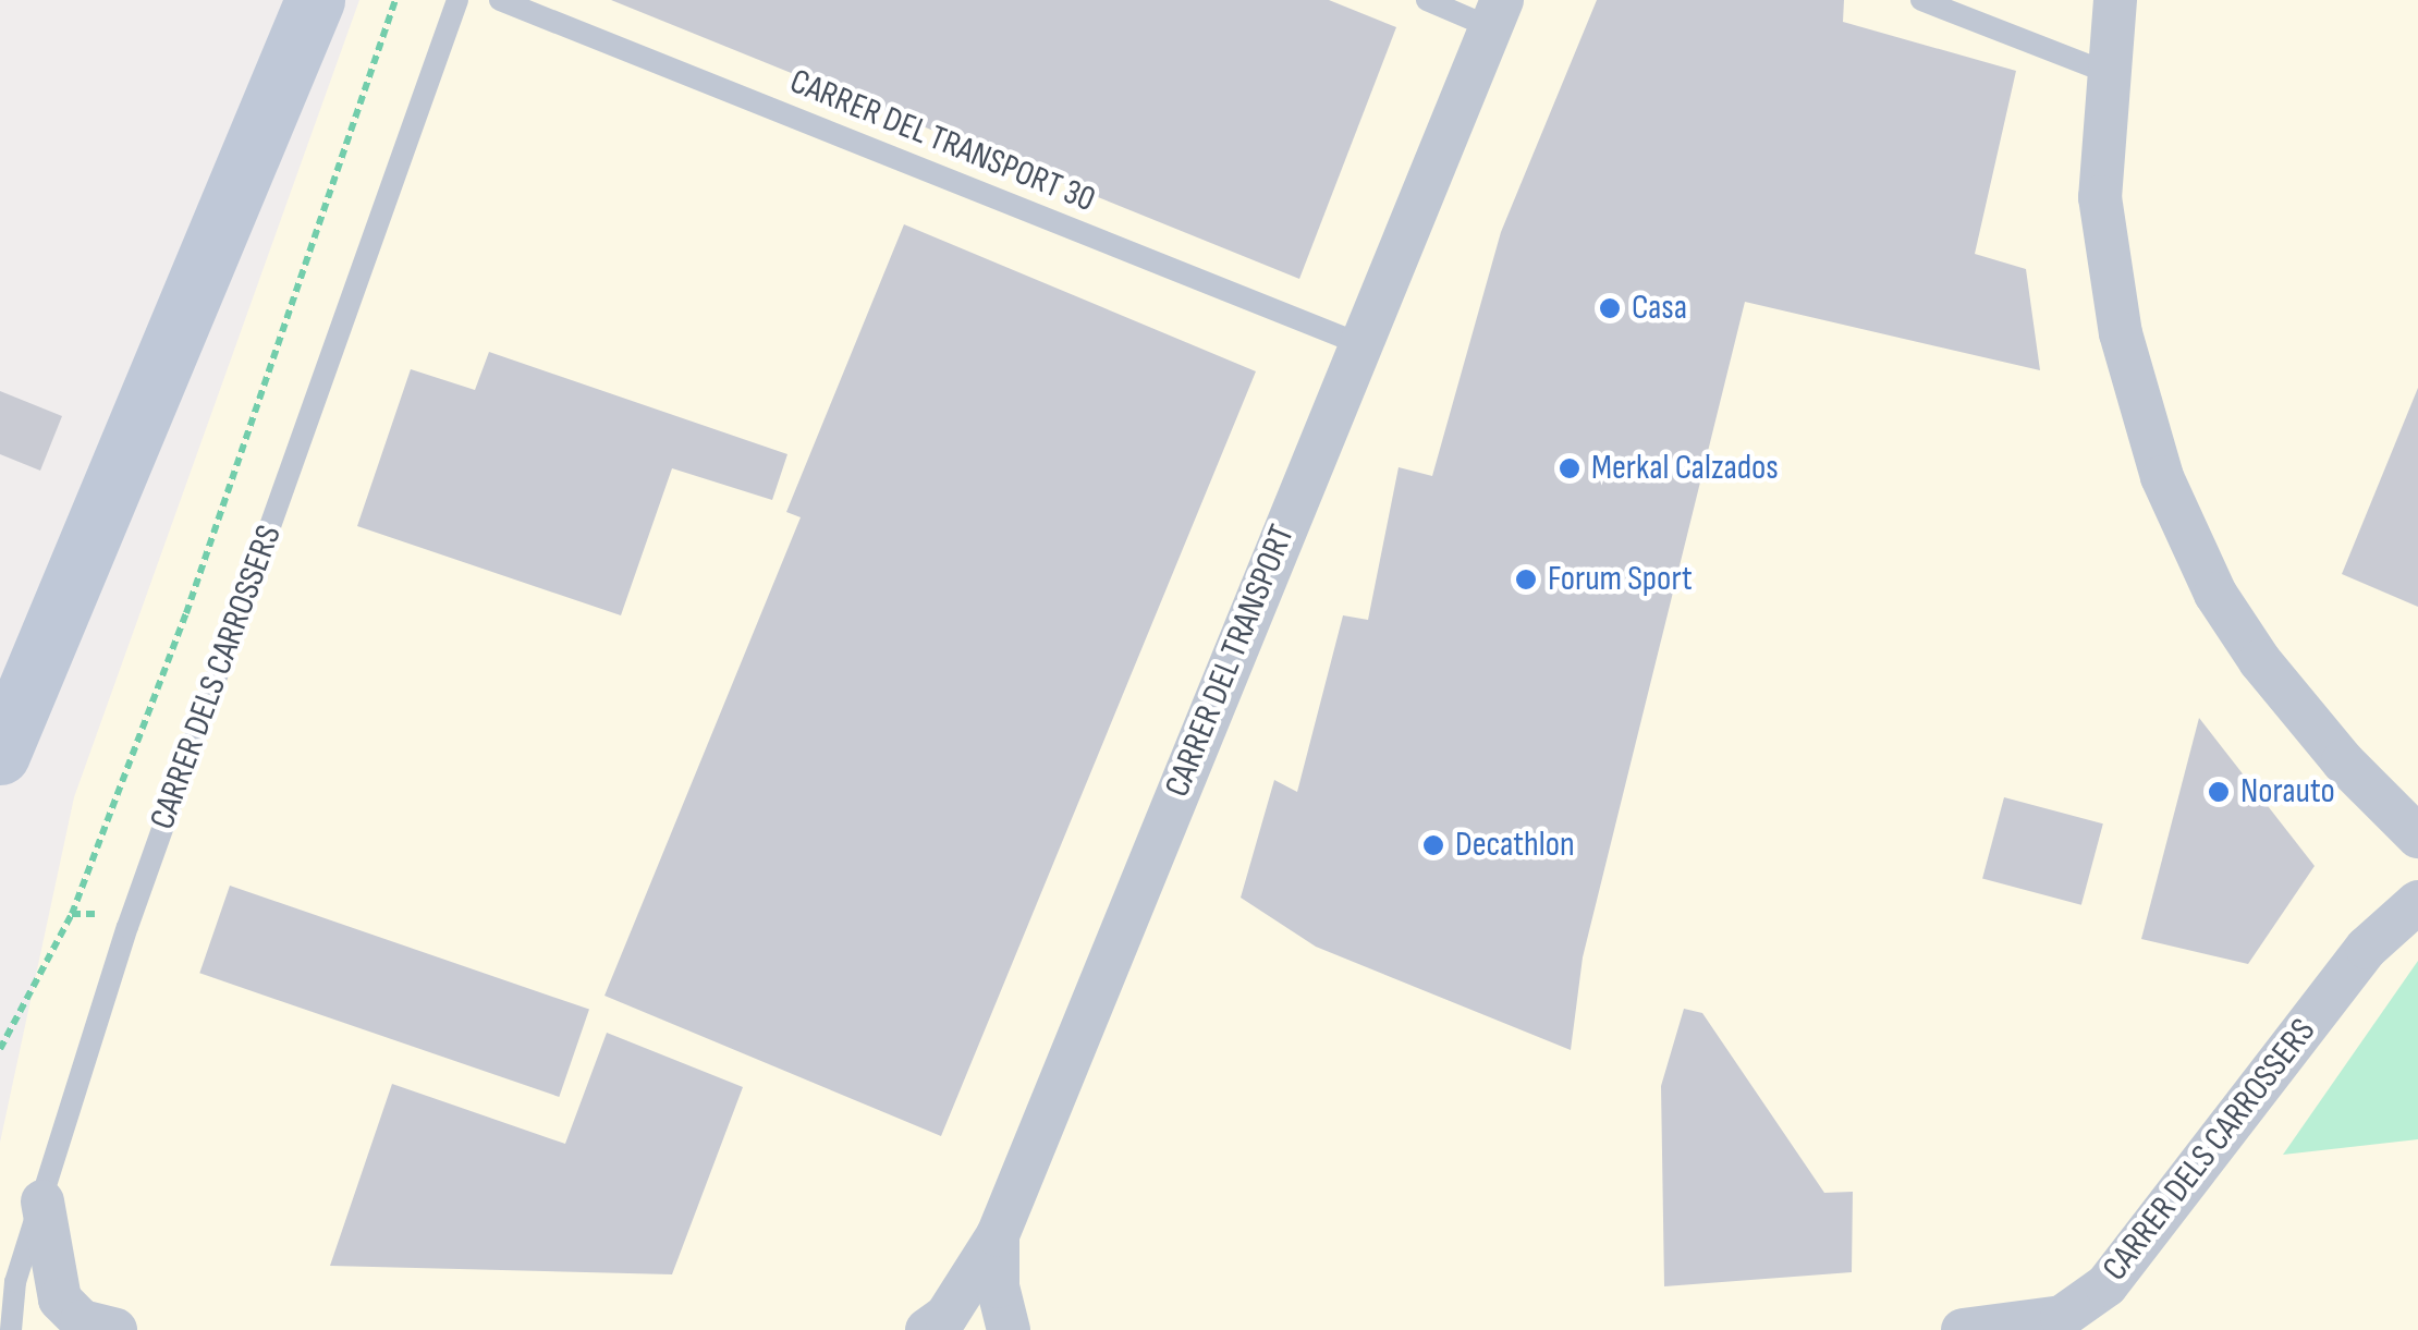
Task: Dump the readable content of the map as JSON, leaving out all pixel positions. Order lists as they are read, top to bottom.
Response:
{
  "streets": {
    "street": ["CARRER DEL TRANSPORT", "CARRER DELS CARROSSERS"],
    "lane": ["CARRER DEL TRANSPORT 30"]
  },
  "crossings": [
    ["CARRER DEL TRANSPORT 30", "CARRER DEL TRANSPORT"]
  ],
  "places": [
    "Casa",
    "Merkal Calzados",
    "Forum Sport",
    "Norauto",
    "Decathlon"
  ]
}
